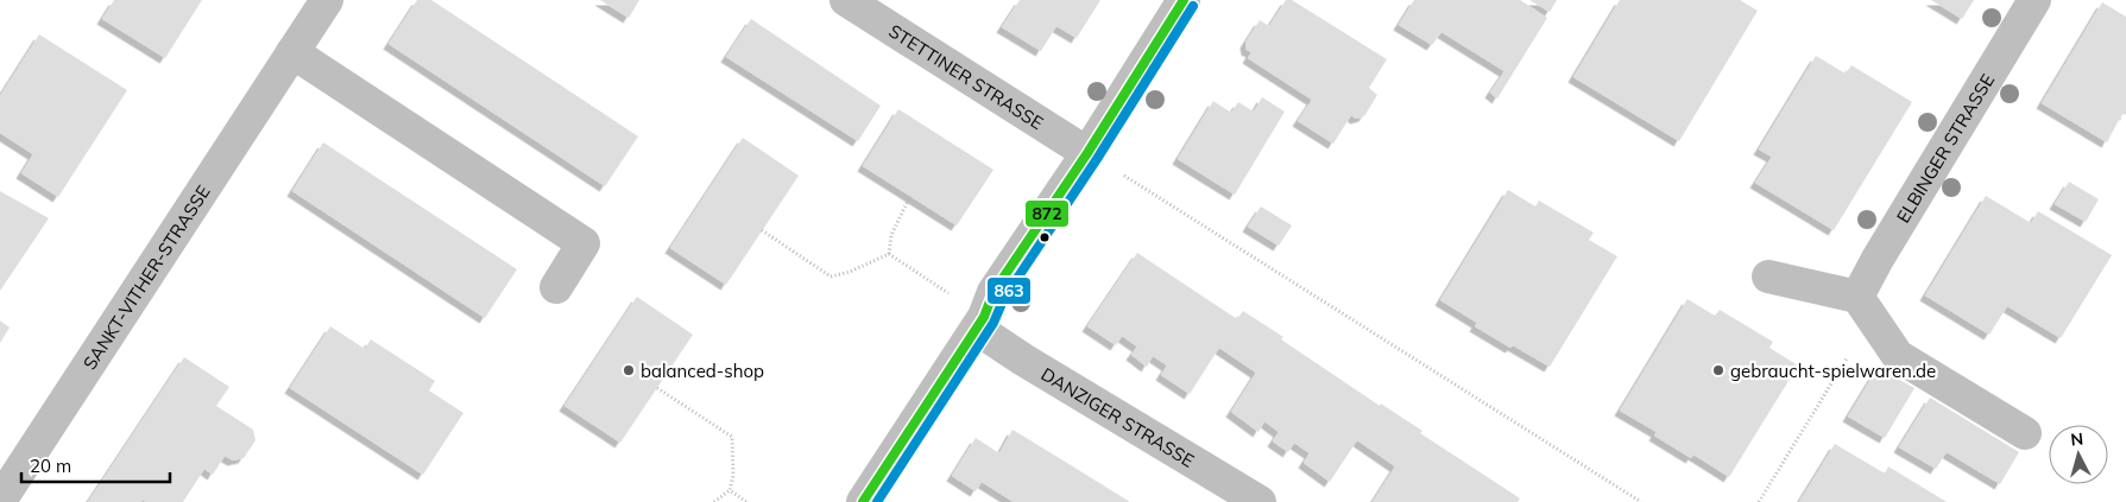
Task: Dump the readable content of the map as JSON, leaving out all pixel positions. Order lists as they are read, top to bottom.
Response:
{
  "streets": {
    "street": [
      "STETTINER STRASSE",
      "ELBINGER STRASSE",
      "SANKT-VITHER-STRASSE",
      "DANZIGER STRASSE"
    ]
  },
  "places": ["balanced-shop", "gebraucht-spielwaren.de"],
  "lines": ["transit line 872", "transit line 863"],
  "scale_bar": "20 m",
  "north": "top"
}
